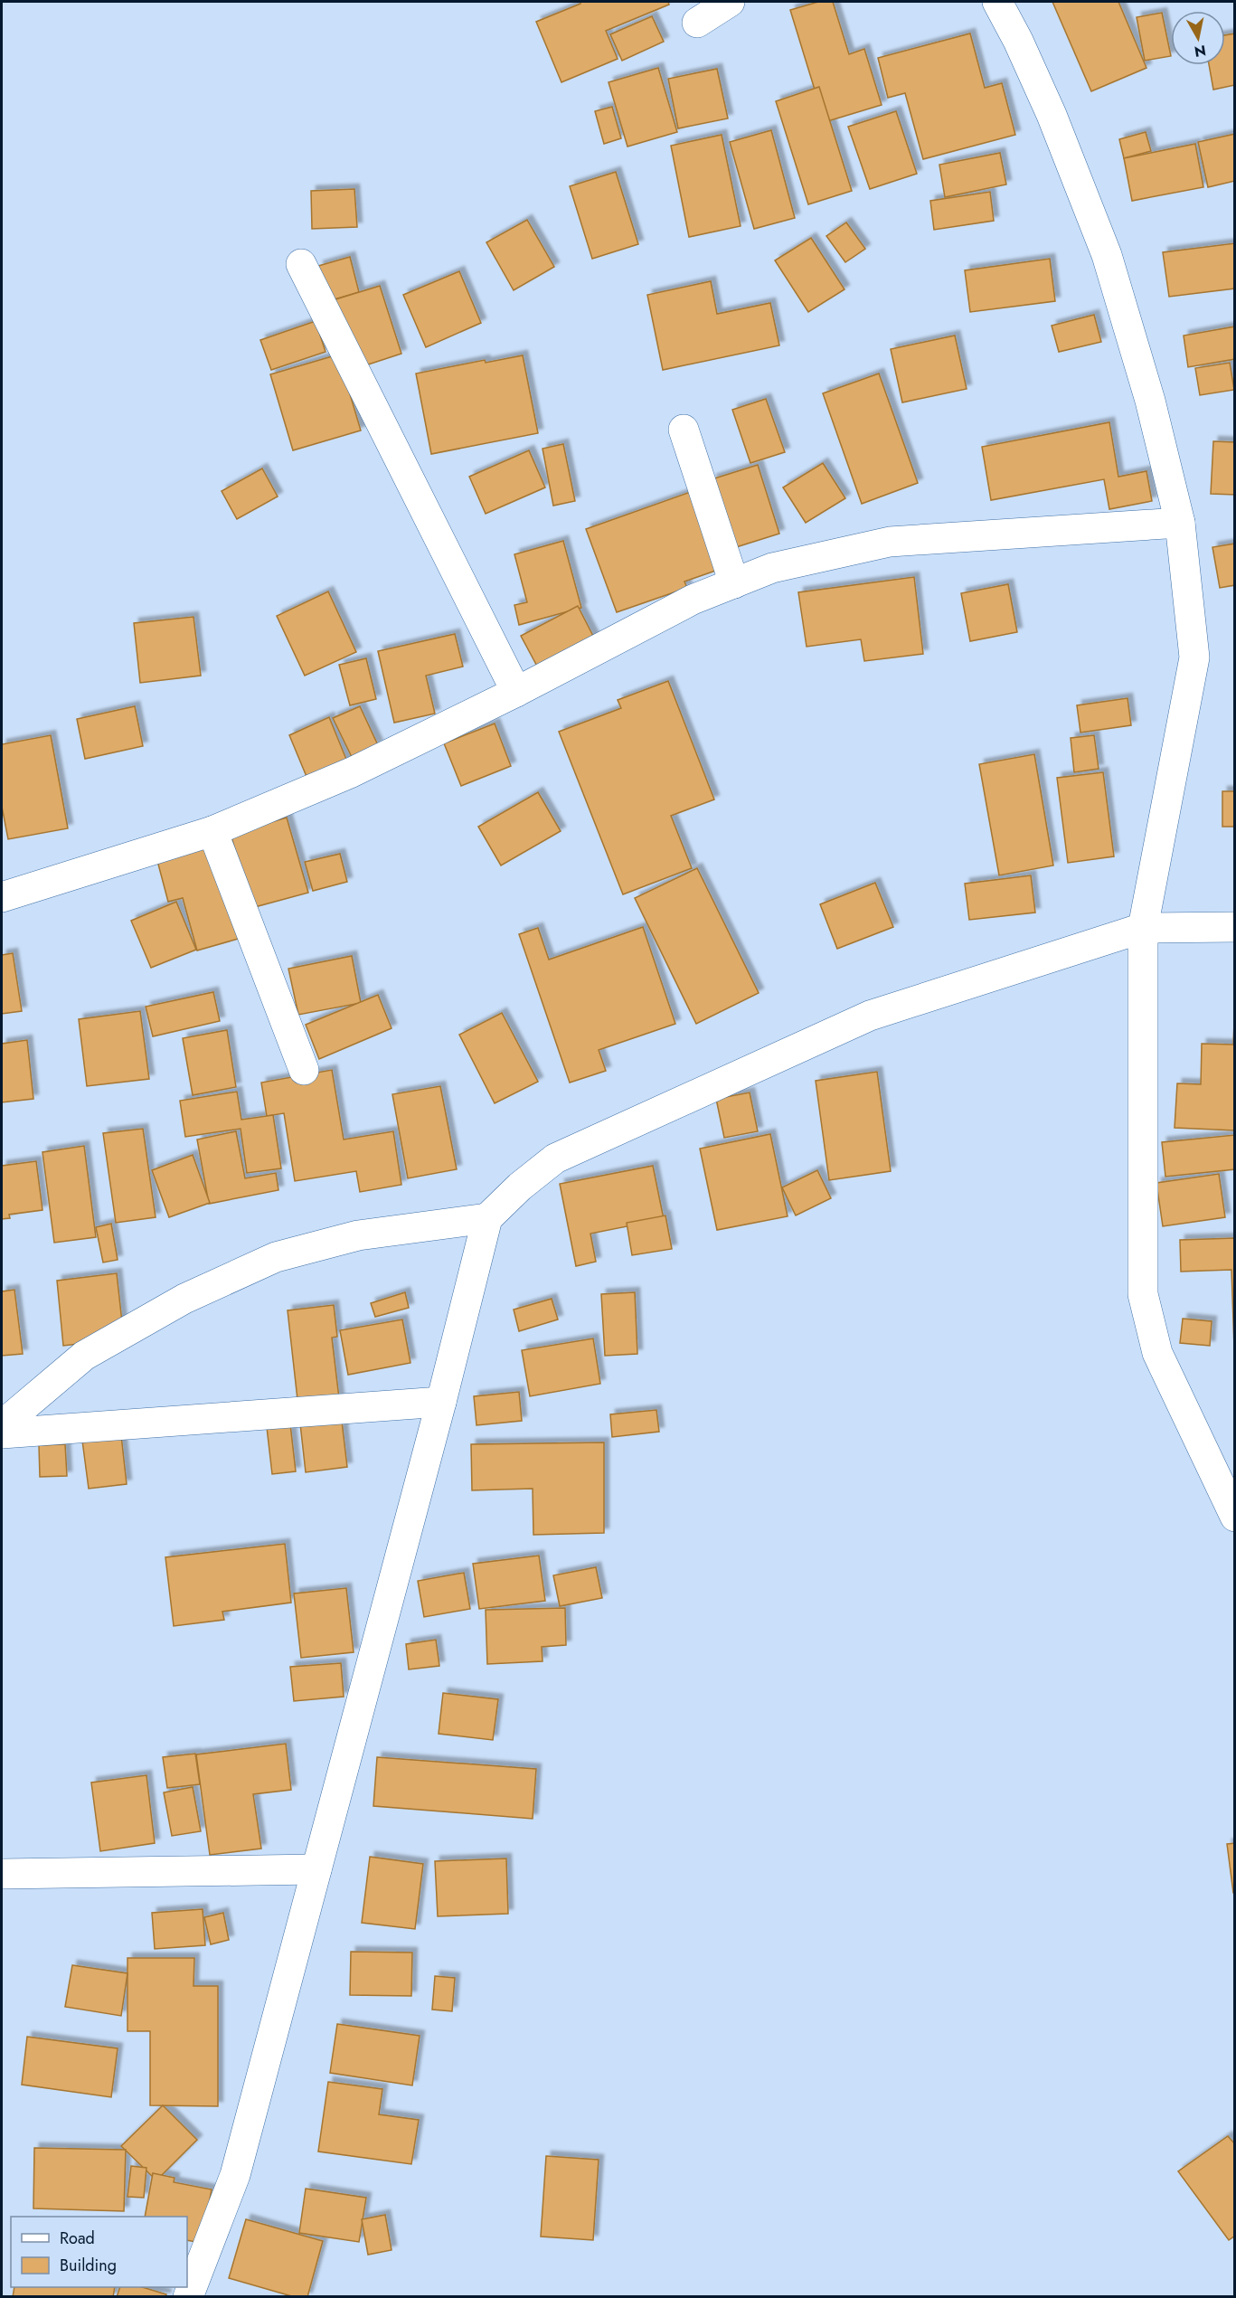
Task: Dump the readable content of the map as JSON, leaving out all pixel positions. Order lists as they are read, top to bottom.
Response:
{
  "legend": ["Road", "Building"],
  "north": "bottom"
}
